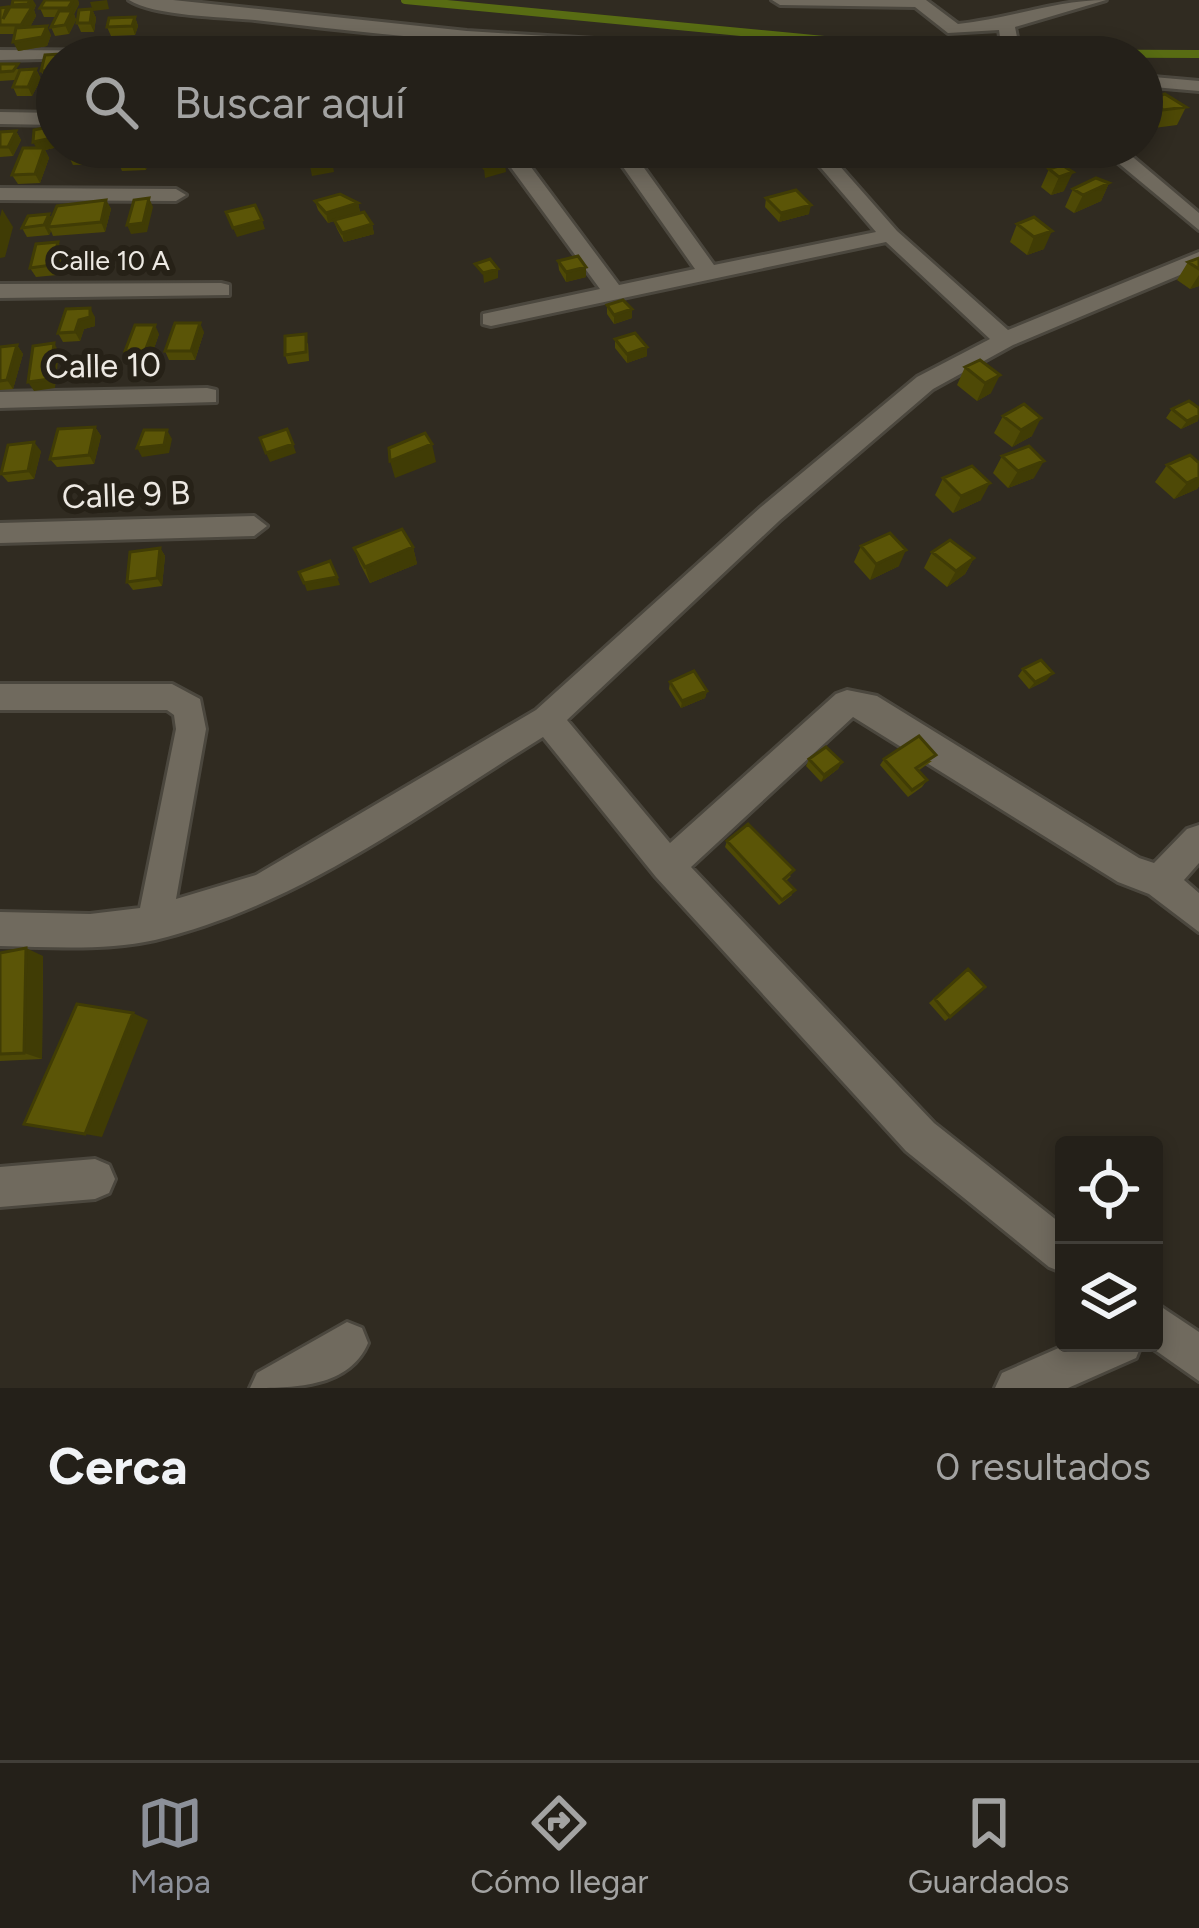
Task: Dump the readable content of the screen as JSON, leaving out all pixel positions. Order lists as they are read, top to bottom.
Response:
{
  "streets": {
    "street": ["Calle 10 A", "Calle 10", "Calle 9 B"]
  },
  "page": {
    "search": "Buscar aquí",
    "heading": ["Cerca", "0 resultados"],
    "nav": ["Mapa", "Cómo llegar", "Guardados"]
  }
}
